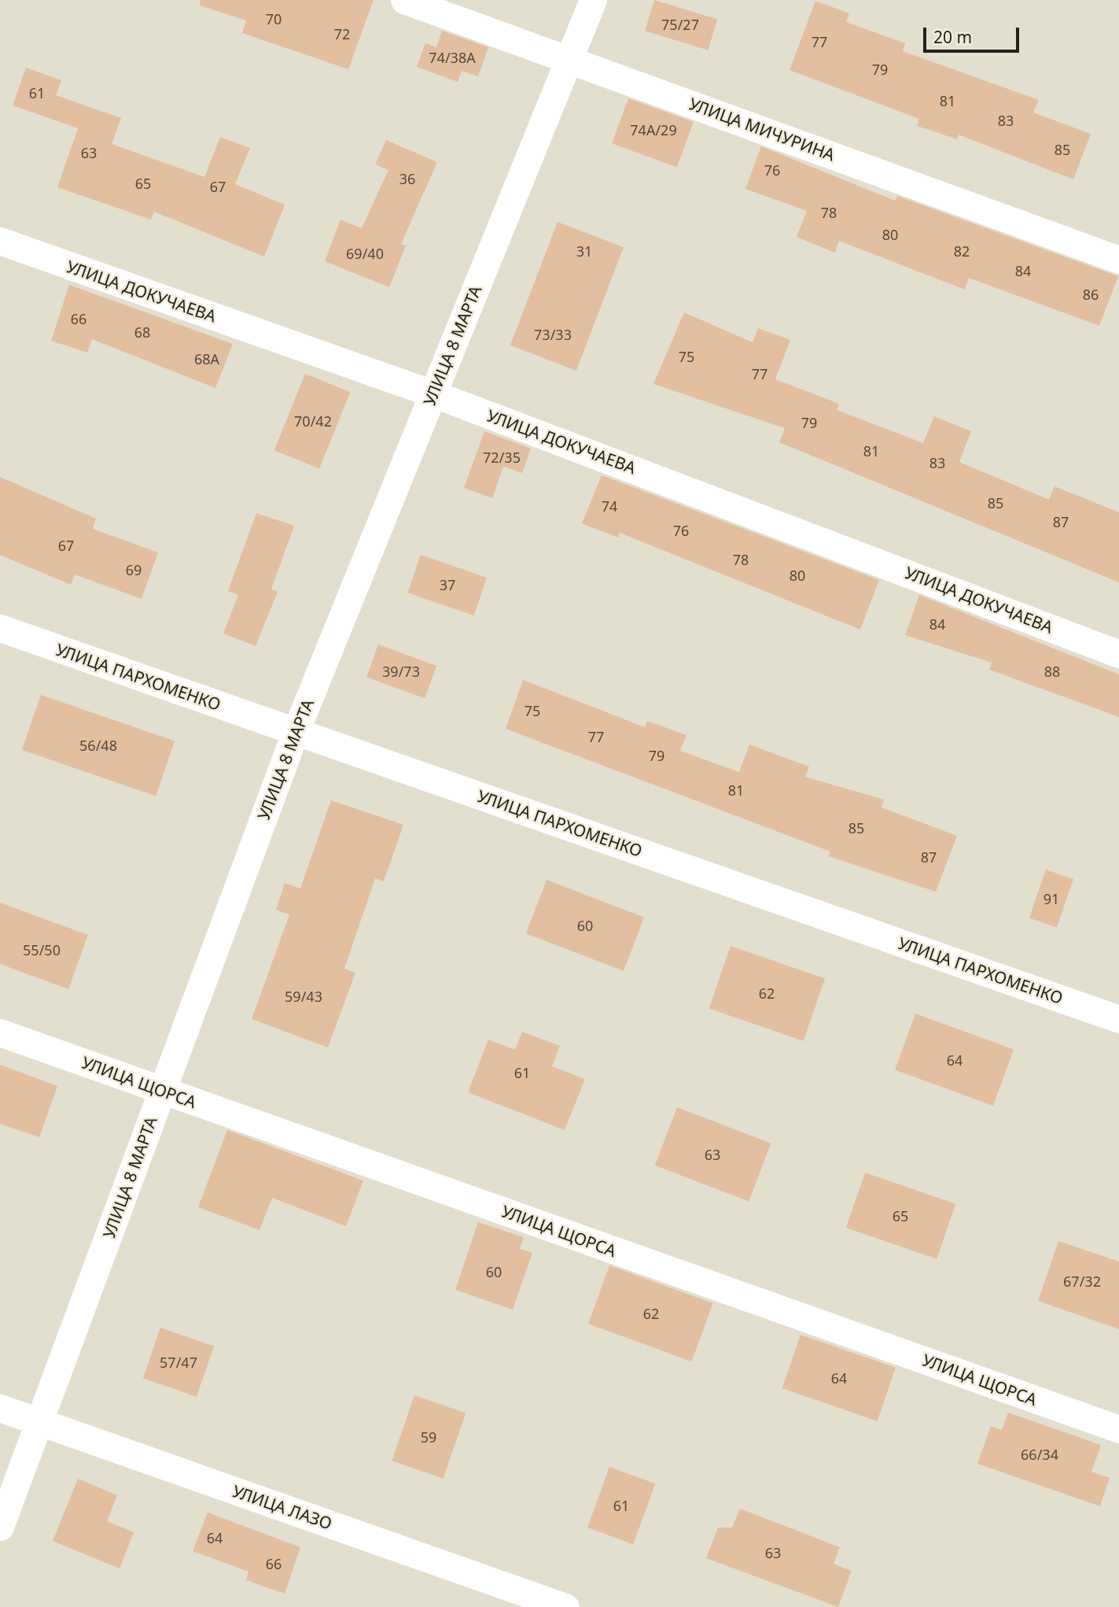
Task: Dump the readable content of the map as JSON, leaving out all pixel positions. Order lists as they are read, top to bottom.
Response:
{
  "streets": {
    "street": [
      "УЛИЦА МИЧУРИНА",
      "УЛИЦА ДОКУЧАЕВА",
      "УЛИЦА 8 МАРТА",
      "УЛИЦА ПАРХОМЕНКО",
      "УЛИЦА ЩОРСА",
      "УЛИЦА ЛАЗО"
    ]
  },
  "crossings": [
    ["УЛИЦА МИЧУРИНА", "УЛИЦА 8 МАРТА"],
    ["УЛИЦА ДОКУЧАЕВА", "УЛИЦА 8 МАРТА"],
    ["УЛИЦА 8 МАРТА", "УЛИЦА ПАРХОМЕНКО"],
    ["УЛИЦА 8 МАРТА", "УЛИЦА ЩОРСА"],
    ["УЛИЦА 8 МАРТА", "УЛИЦА ЛАЗО"]
  ],
  "house_numbers": [
    "70",
    "75/27",
    "72",
    "77",
    "74/38А",
    "79",
    "61",
    "81",
    "83",
    "74А/29",
    "85",
    "63",
    "76",
    "36",
    "65",
    "67",
    "78",
    "80",
    "31",
    "82",
    "69/40",
    "84",
    "86",
    "66",
    "68",
    "73/33",
    "75",
    "68А",
    "77",
    "70/42",
    "79",
    "81",
    "72/35",
    "83",
    "85",
    "74",
    "87",
    "76",
    "67",
    "78",
    "69",
    "80",
    "37",
    "84",
    "39/73",
    "88",
    "75",
    "77",
    "56/48",
    "79",
    "81",
    "85",
    "87",
    "91",
    "60",
    "55/50",
    "62",
    "59/43",
    "64",
    "61",
    "63",
    "65",
    "60",
    "67/32",
    "62",
    "57/47",
    "64",
    "59",
    "66/34",
    "61",
    "64",
    "63",
    "66"
  ],
  "scale_bar": "20 m"
}
